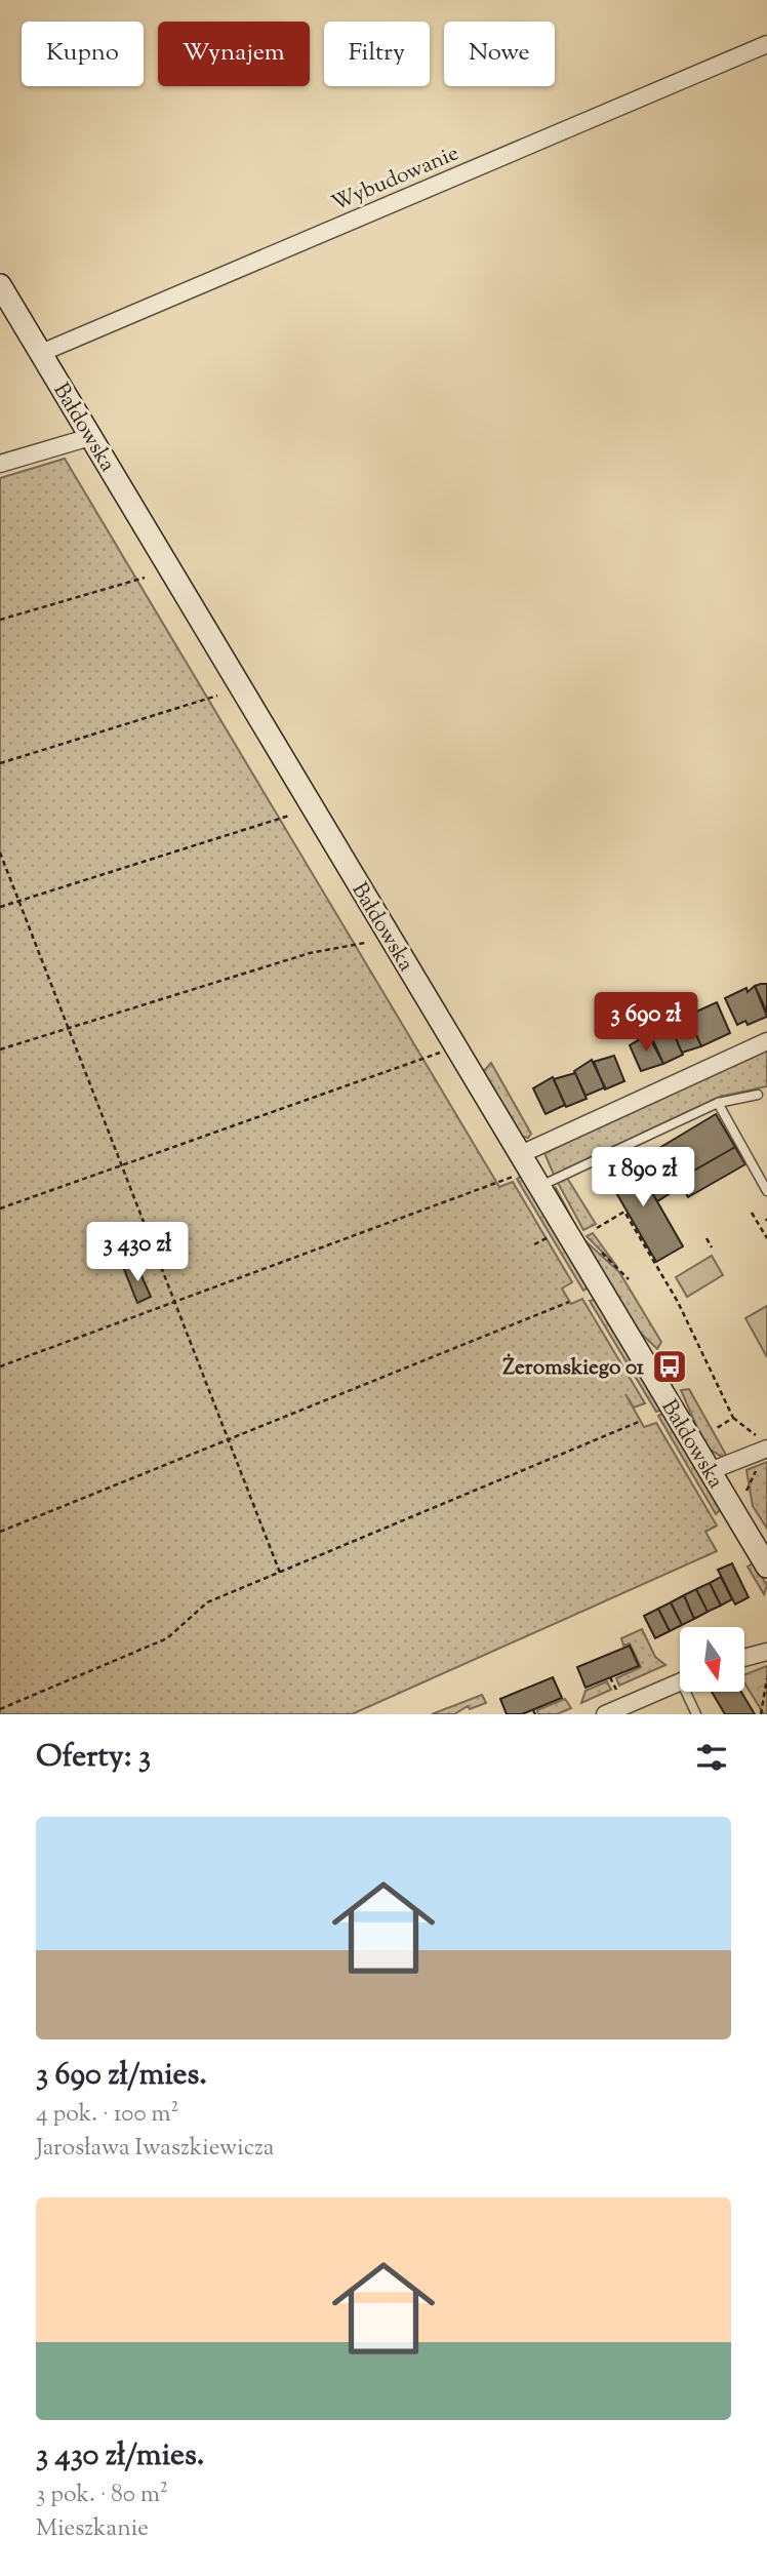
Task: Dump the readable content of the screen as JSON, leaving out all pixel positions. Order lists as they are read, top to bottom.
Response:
{
  "streets": {
    "street": ["Wybudowanie", "Bałdowska"]
  },
  "crossings": [
    ["Wybudowanie", "Bałdowska"]
  ],
  "places": {
    "bus stop": ["Żeromskiego 01"]
  },
  "north": "bottom",
  "page": {
    "chip": [
      "Kupno",
      "Wynajem",
      "Filtry",
      "Nowe"
    ],
    "price": ["3 690 zł", "1 890 zł", "3 430 zł"],
    "heading": "Oferty: 3",
    "list": [
      {
        "name": "3 690 zł/mies.",
        "note": "4 pok. · 100 m² · Jarosława Iwaszkiewicza"
      },
      {
        "name": "3 430 zł/mies.",
        "note": "3 pok. · 80 m² · Mieszkanie"
      }
    ]
  }
}
